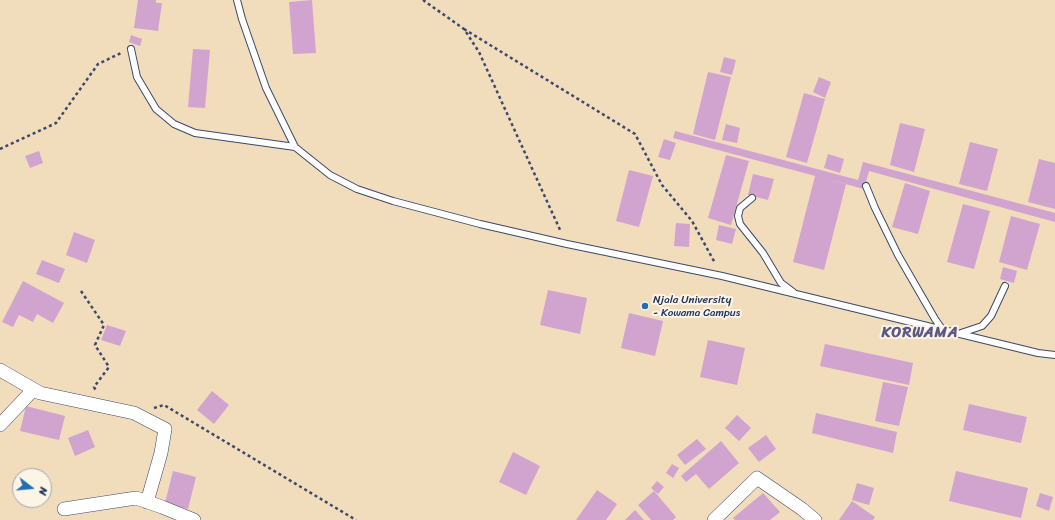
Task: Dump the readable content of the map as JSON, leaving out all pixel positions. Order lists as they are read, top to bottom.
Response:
{
  "districts": ["KORWAMA"],
  "places": ["Njala University - Kowama Campus"],
  "north": "right"
}
